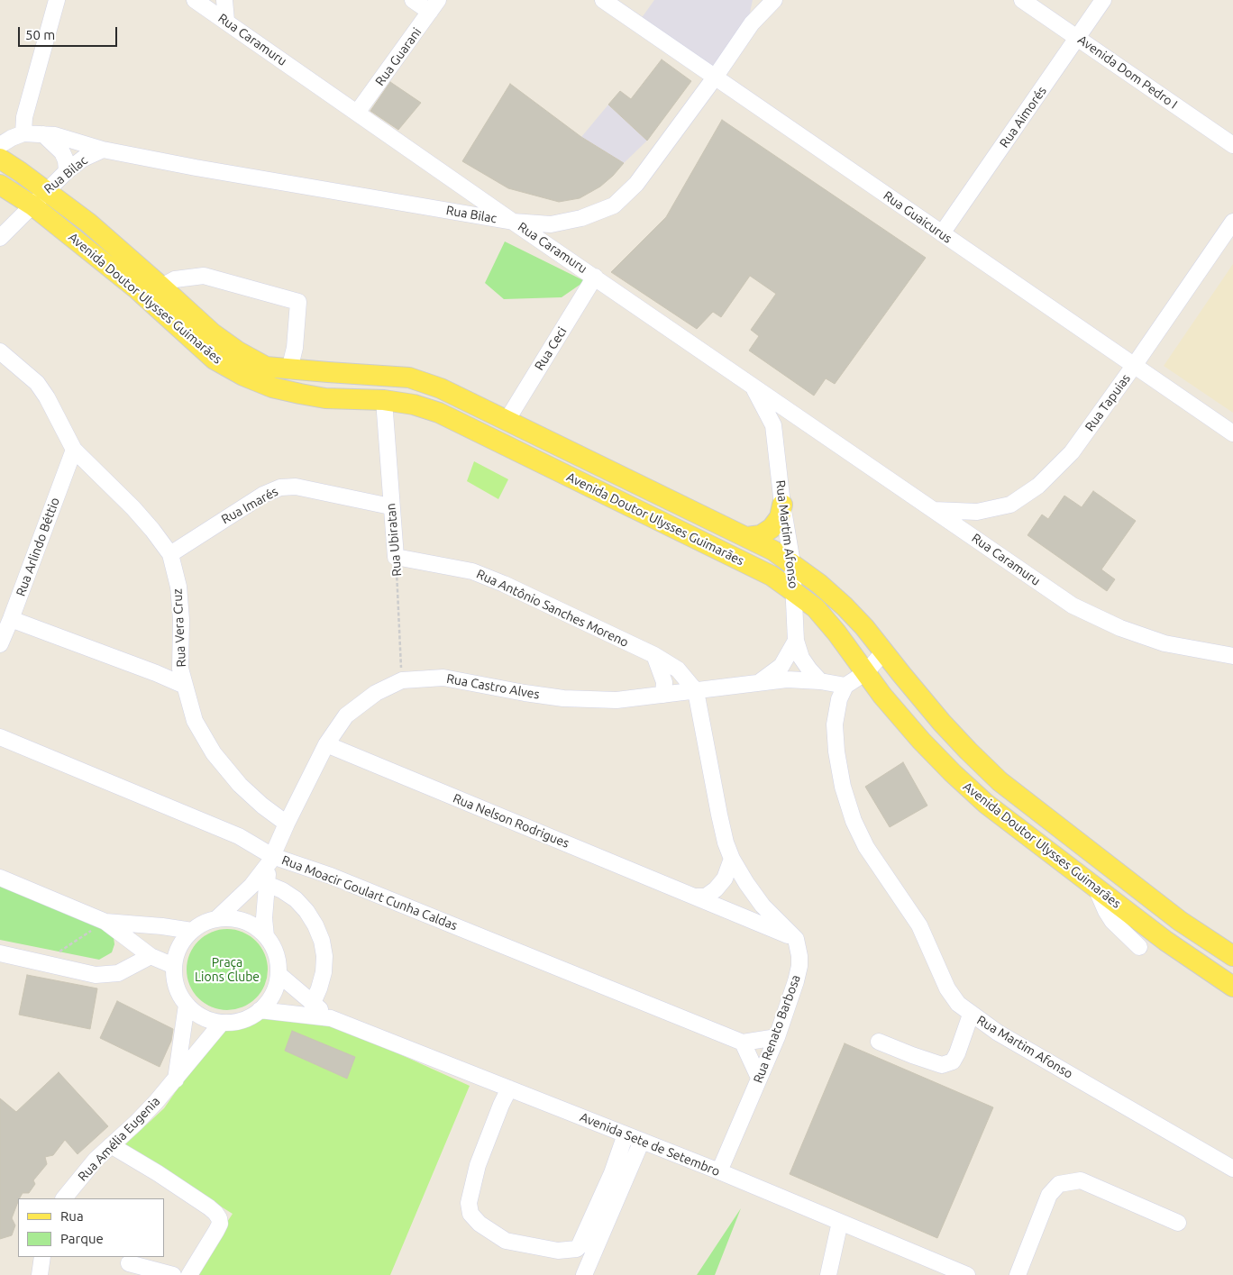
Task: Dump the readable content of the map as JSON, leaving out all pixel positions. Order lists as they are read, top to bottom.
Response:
{
  "streets": {
    "main road": ["Avenida Doutor Ulysses Guimarães"],
    "street": [
      "Rua Caramuru",
      "Rua Guarani",
      "Avenida Dom Pedro I",
      "Rua Aimorés",
      "Rua Bilac",
      "Rua Guaicurus",
      "Rua Ceci",
      "Rua Tapuias",
      "Rua Imarés",
      "Rua Martim Afonso",
      "Rua Ubiratan",
      "Rua Arlindo Béttio",
      "Rua Antônio Sanches Moreno",
      "Rua Vera Cruz",
      "Rua Castro Alves",
      "Rua Nelson Rodrigues",
      "Rua Moacir Goulart Cunha Caldas",
      "Rua Renato Barbosa",
      "Rua Amélia Eugenia",
      "Avenida Sete de Setembro"
    ]
  },
  "crossings": [
    ["Rua Caramuru", "Rua Guarani"],
    ["Rua Caramuru", "Rua Bilac"],
    ["Rua Caramuru", "Rua Ceci"],
    ["Rua Caramuru", "Rua Tapuias"],
    ["Rua Caramuru", "Rua Martim Afonso"],
    ["Avenida Dom Pedro I", "Rua Aimorés"],
    ["Rua Aimorés", "Rua Guaicurus"],
    ["Rua Bilac", "Rua Guaicurus"],
    ["Rua Bilac", "Avenida Doutor Ulysses Guimarães"],
    ["Rua Guaicurus", "Rua Tapuias"],
    ["Avenida Doutor Ulysses Guimarães", "Rua Ceci"],
    ["Avenida Doutor Ulysses Guimarães", "Rua Martim Afonso"],
    ["Avenida Doutor Ulysses Guimarães", "Rua Ubiratan"],
    ["Rua Imarés", "Rua Ubiratan"],
    ["Rua Imarés", "Rua Vera Cruz"],
    ["Rua Martim Afonso", "Rua Castro Alves"],
    ["Rua Ubiratan", "Rua Antônio Sanches Moreno"],
    ["Rua Ubiratan", "Rua Castro Alves"],
    ["Rua Arlindo Béttio", "Rua Vera Cruz"],
    ["Rua Antônio Sanches Moreno", "Rua Castro Alves"],
    ["Rua Vera Cruz", "Rua Castro Alves"],
    ["Rua Castro Alves", "Rua Nelson Rodrigues"],
    ["Rua Castro Alves", "Rua Moacir Goulart Cunha Caldas"],
    ["Rua Castro Alves", "Rua Amélia Eugenia"],
    ["Rua Castro Alves", "Avenida Sete de Setembro"],
    ["Rua Nelson Rodrigues", "Rua Renato Barbosa"],
    ["Rua Renato Barbosa", "Avenida Sete de Setembro"],
    ["Rua Amélia Eugenia", "Avenida Sete de Setembro"]
  ],
  "parks": ["Praça Lions Clube"],
  "legend": ["Rua", "Parque"],
  "scale_bar": "50 m"
}
